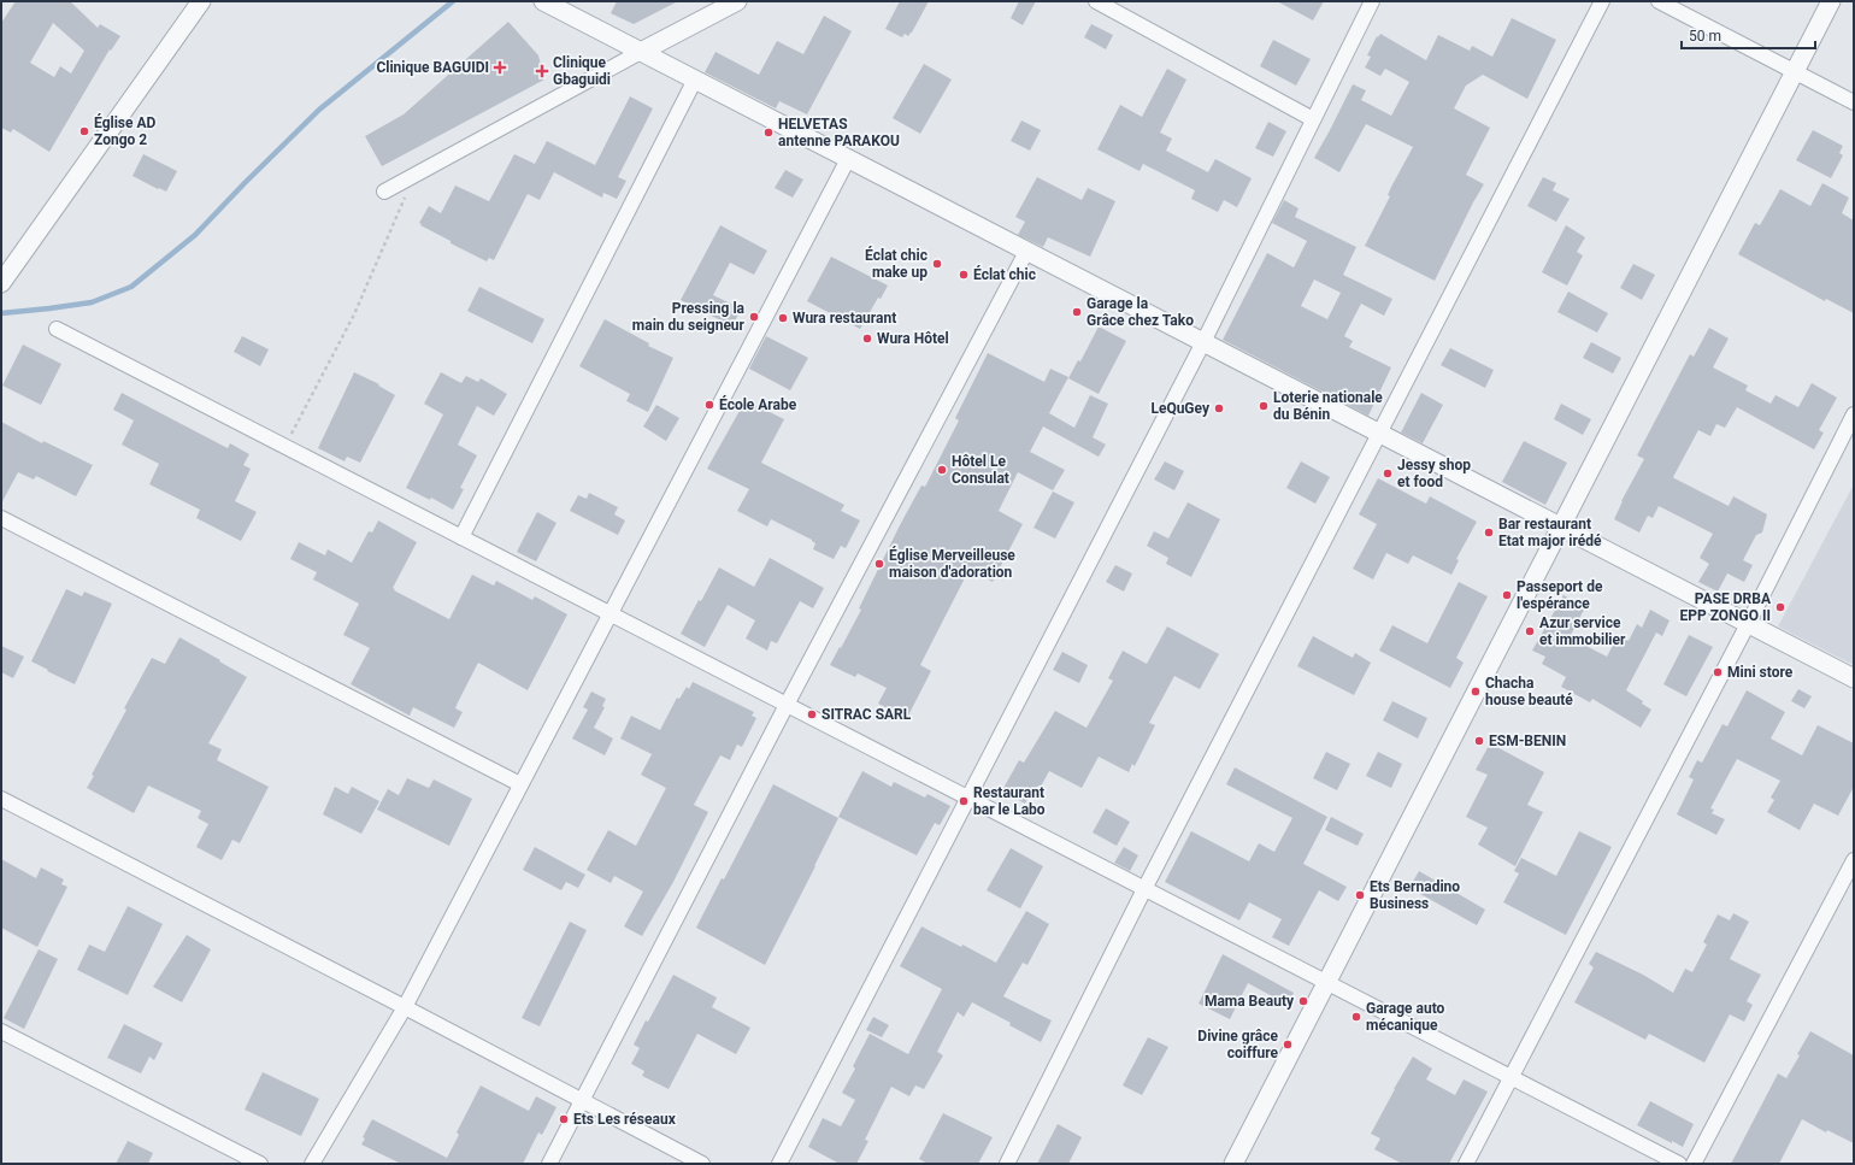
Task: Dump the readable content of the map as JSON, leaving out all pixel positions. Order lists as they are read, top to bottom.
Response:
{
  "places": {
    "health": ["Clinique BAGUIDI", "Clinique Gbaguidi"],
    "other": [
      "Église AD Zongo 2",
      "HELVETAS antenne PARAKOU",
      "Éclat chic make up",
      "Éclat chic",
      "Garage la Grâce chez Tako",
      "Pressing la main du seigneur",
      "Wura restaurant",
      "Wura Hôtel",
      "École Arabe",
      "Loterie nationale du Bénin",
      "LeQuGey",
      "Hôtel Le Consulat",
      "Jessy shop et food",
      "Bar restaurant Etat major irédé",
      "Église Merveilleuse maison d'adoration",
      "Passeport de l'espérance",
      "PASE DRBA EPP ZONGO II",
      "Azur service et immobilier",
      "Mini store",
      "Chacha house beauté",
      "SITRAC SARL",
      "ESM-BENIN",
      "Restaurant bar le Labo",
      "Ets Bernadino Business",
      "Mama Beauty",
      "Garage auto mécanique",
      "Divine grâce coiffure",
      "Ets Les réseaux"
    ]
  },
  "scale_bar": "50 m"
}
